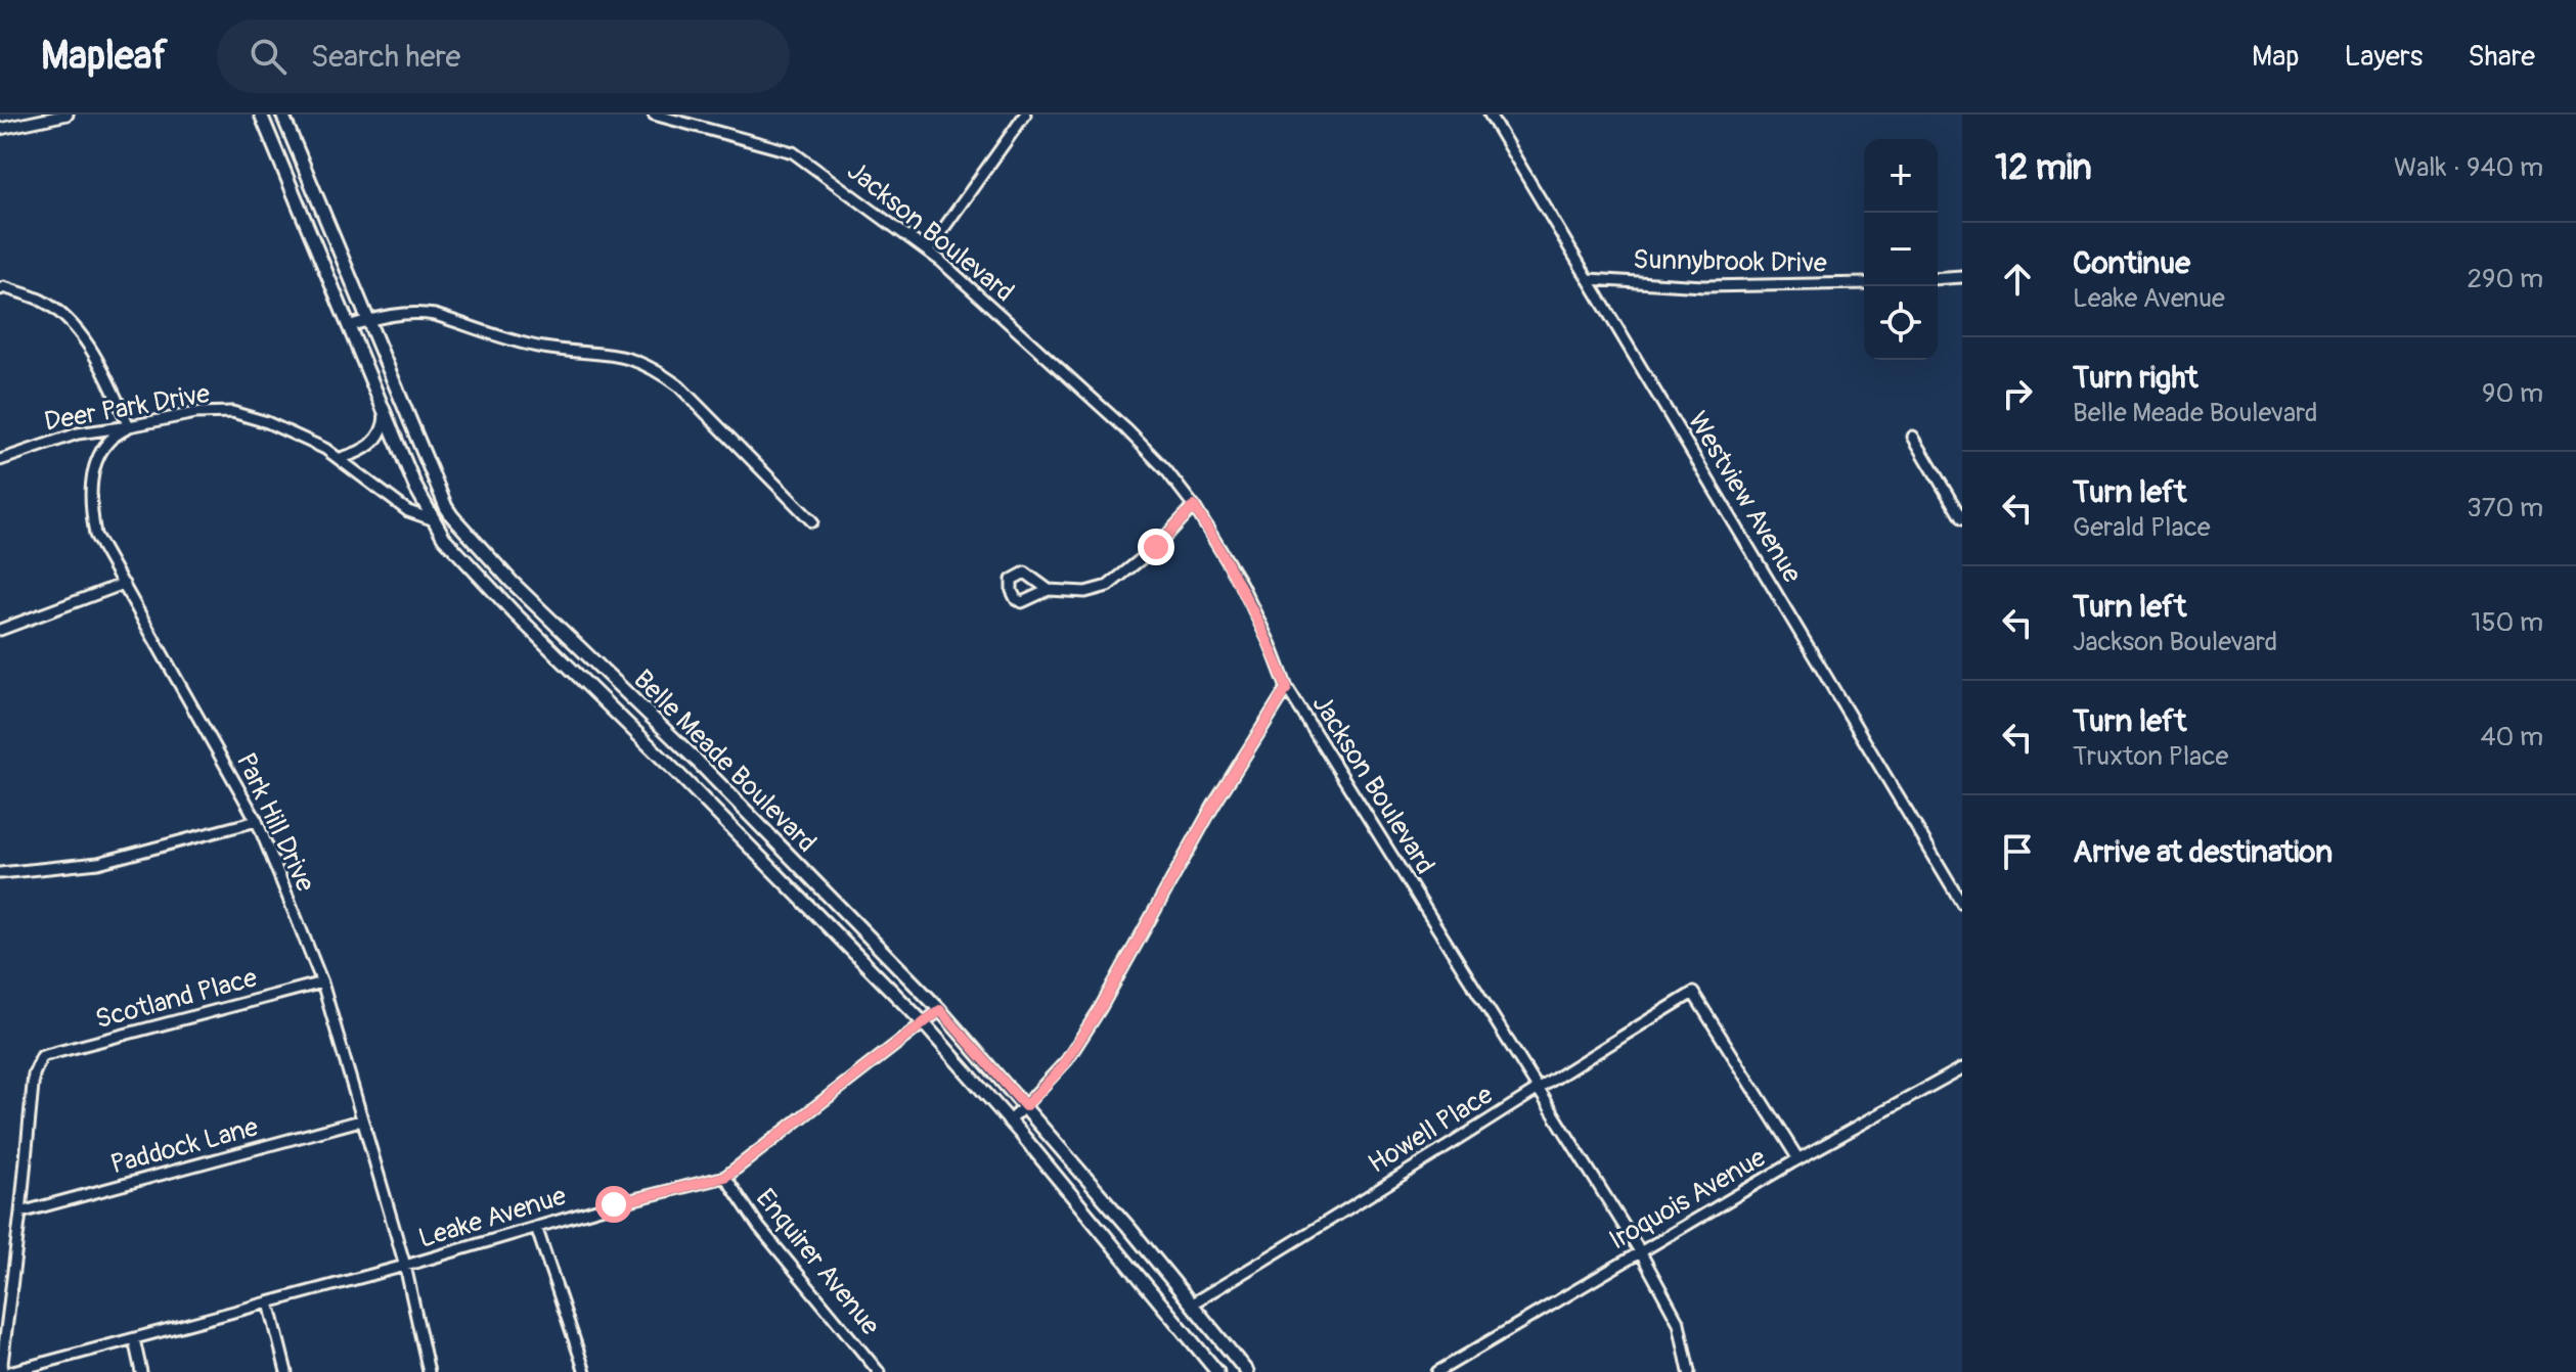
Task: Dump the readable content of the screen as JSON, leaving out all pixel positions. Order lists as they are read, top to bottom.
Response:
{
  "streets": {
    "main road": ["Belle Meade Boulevard"],
    "street": [
      "Jackson Boulevard",
      "Sunnybrook Drive",
      "Deer Park Drive",
      "Westview Avenue",
      "Park Hill Drive",
      "Scotland Place",
      "Howell Place",
      "Paddock Lane",
      "Iroquois Avenue",
      "Leake Avenue",
      "Enquirer Avenue"
    ]
  },
  "crossings": [
    ["Jackson Boulevard", "Howell Place"],
    ["Jackson Boulevard", "Iroquois Avenue"],
    ["Sunnybrook Drive", "Westview Avenue"],
    ["Deer Park Drive", "Belle Meade Boulevard"],
    ["Deer Park Drive", "Park Hill Drive"],
    ["Belle Meade Boulevard", "Howell Place"],
    ["Belle Meade Boulevard", "Leake Avenue"],
    ["Park Hill Drive", "Scotland Place"],
    ["Park Hill Drive", "Paddock Lane"],
    ["Park Hill Drive", "Leake Avenue"],
    ["Scotland Place", "Paddock Lane"],
    ["Howell Place", "Iroquois Avenue"],
    ["Leake Avenue", "Enquirer Avenue"]
  ],
  "page": {
    "header": "Mapleaf",
    "search": "Search here",
    "nav": ["Map", "Layers", "Share"],
    "heading": ["12 min", "Walk · 940 m"],
    "map_buttons": ["+", "−"],
    "list": [
      ["Continue", "Leake Avenue", "290 m"],
      ["Turn right", "Belle Meade Boulevard", "90 m"],
      ["Turn left", "Gerald Place", "370 m"],
      ["Turn left", "Jackson Boulevard", "150 m"],
      ["Turn left", "Truxton Place", "40 m"],
      "Arrive at destination"
    ]
  }
}
